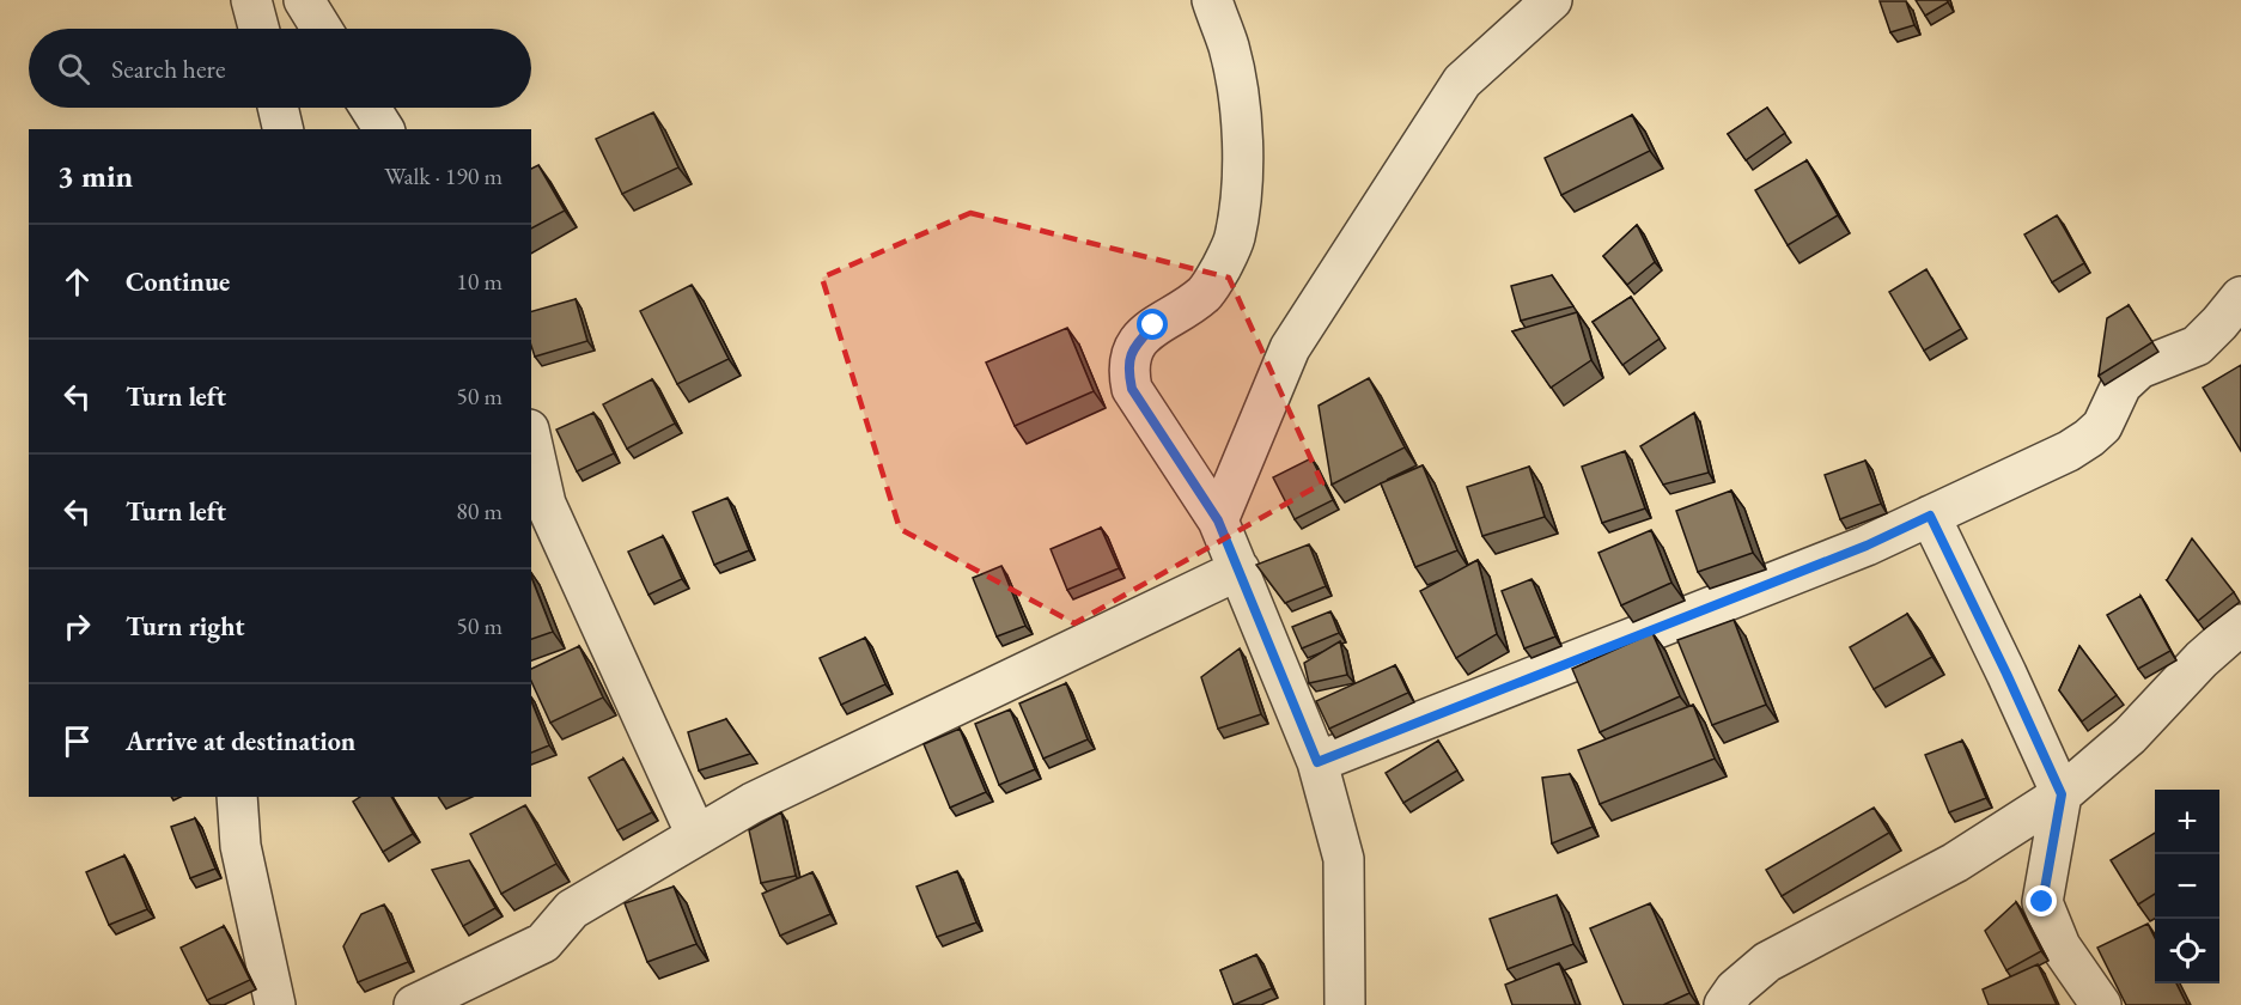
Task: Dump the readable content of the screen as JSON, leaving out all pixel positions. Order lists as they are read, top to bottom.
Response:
{
  "page": {
    "search": "Search here",
    "heading": ["3 min", "Walk · 190 m"],
    "list": [
      ["Continue", "10 m"],
      ["Turn left", "50 m"],
      ["Turn left", "80 m"],
      ["Turn right", "50 m"],
      "Arrive at destination"
    ],
    "map_buttons": ["+", "−"]
  }
}
